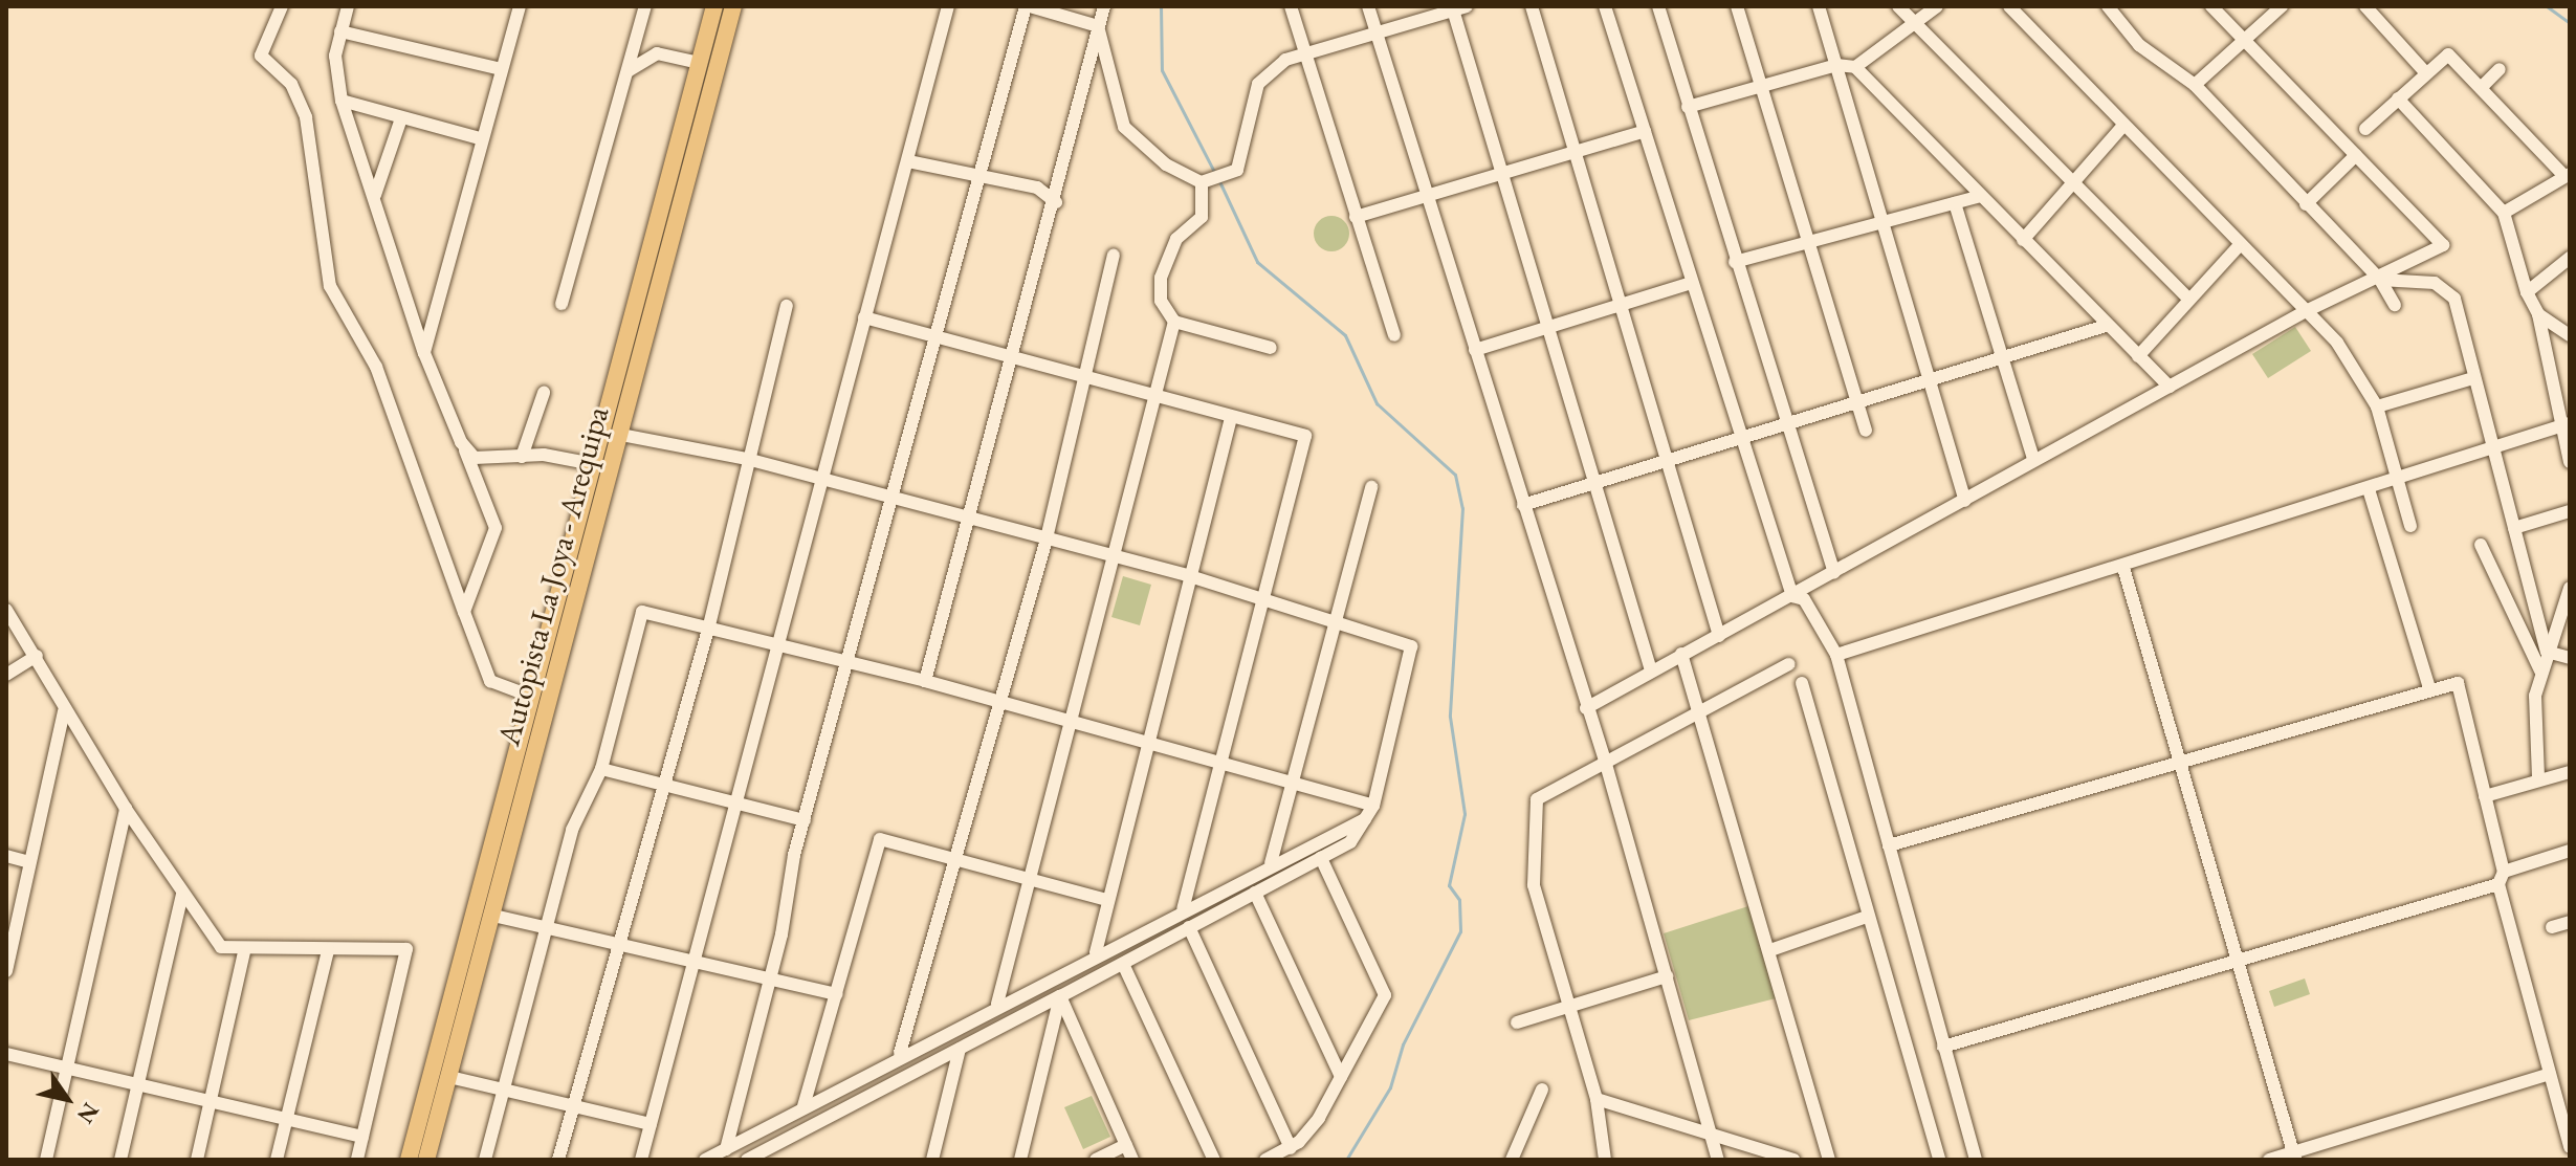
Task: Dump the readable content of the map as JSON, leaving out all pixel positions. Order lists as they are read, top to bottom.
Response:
{
  "streets": {
    "main road": ["Autopista La Joya - Arequipa"]
  },
  "north": "bottom right"
}
